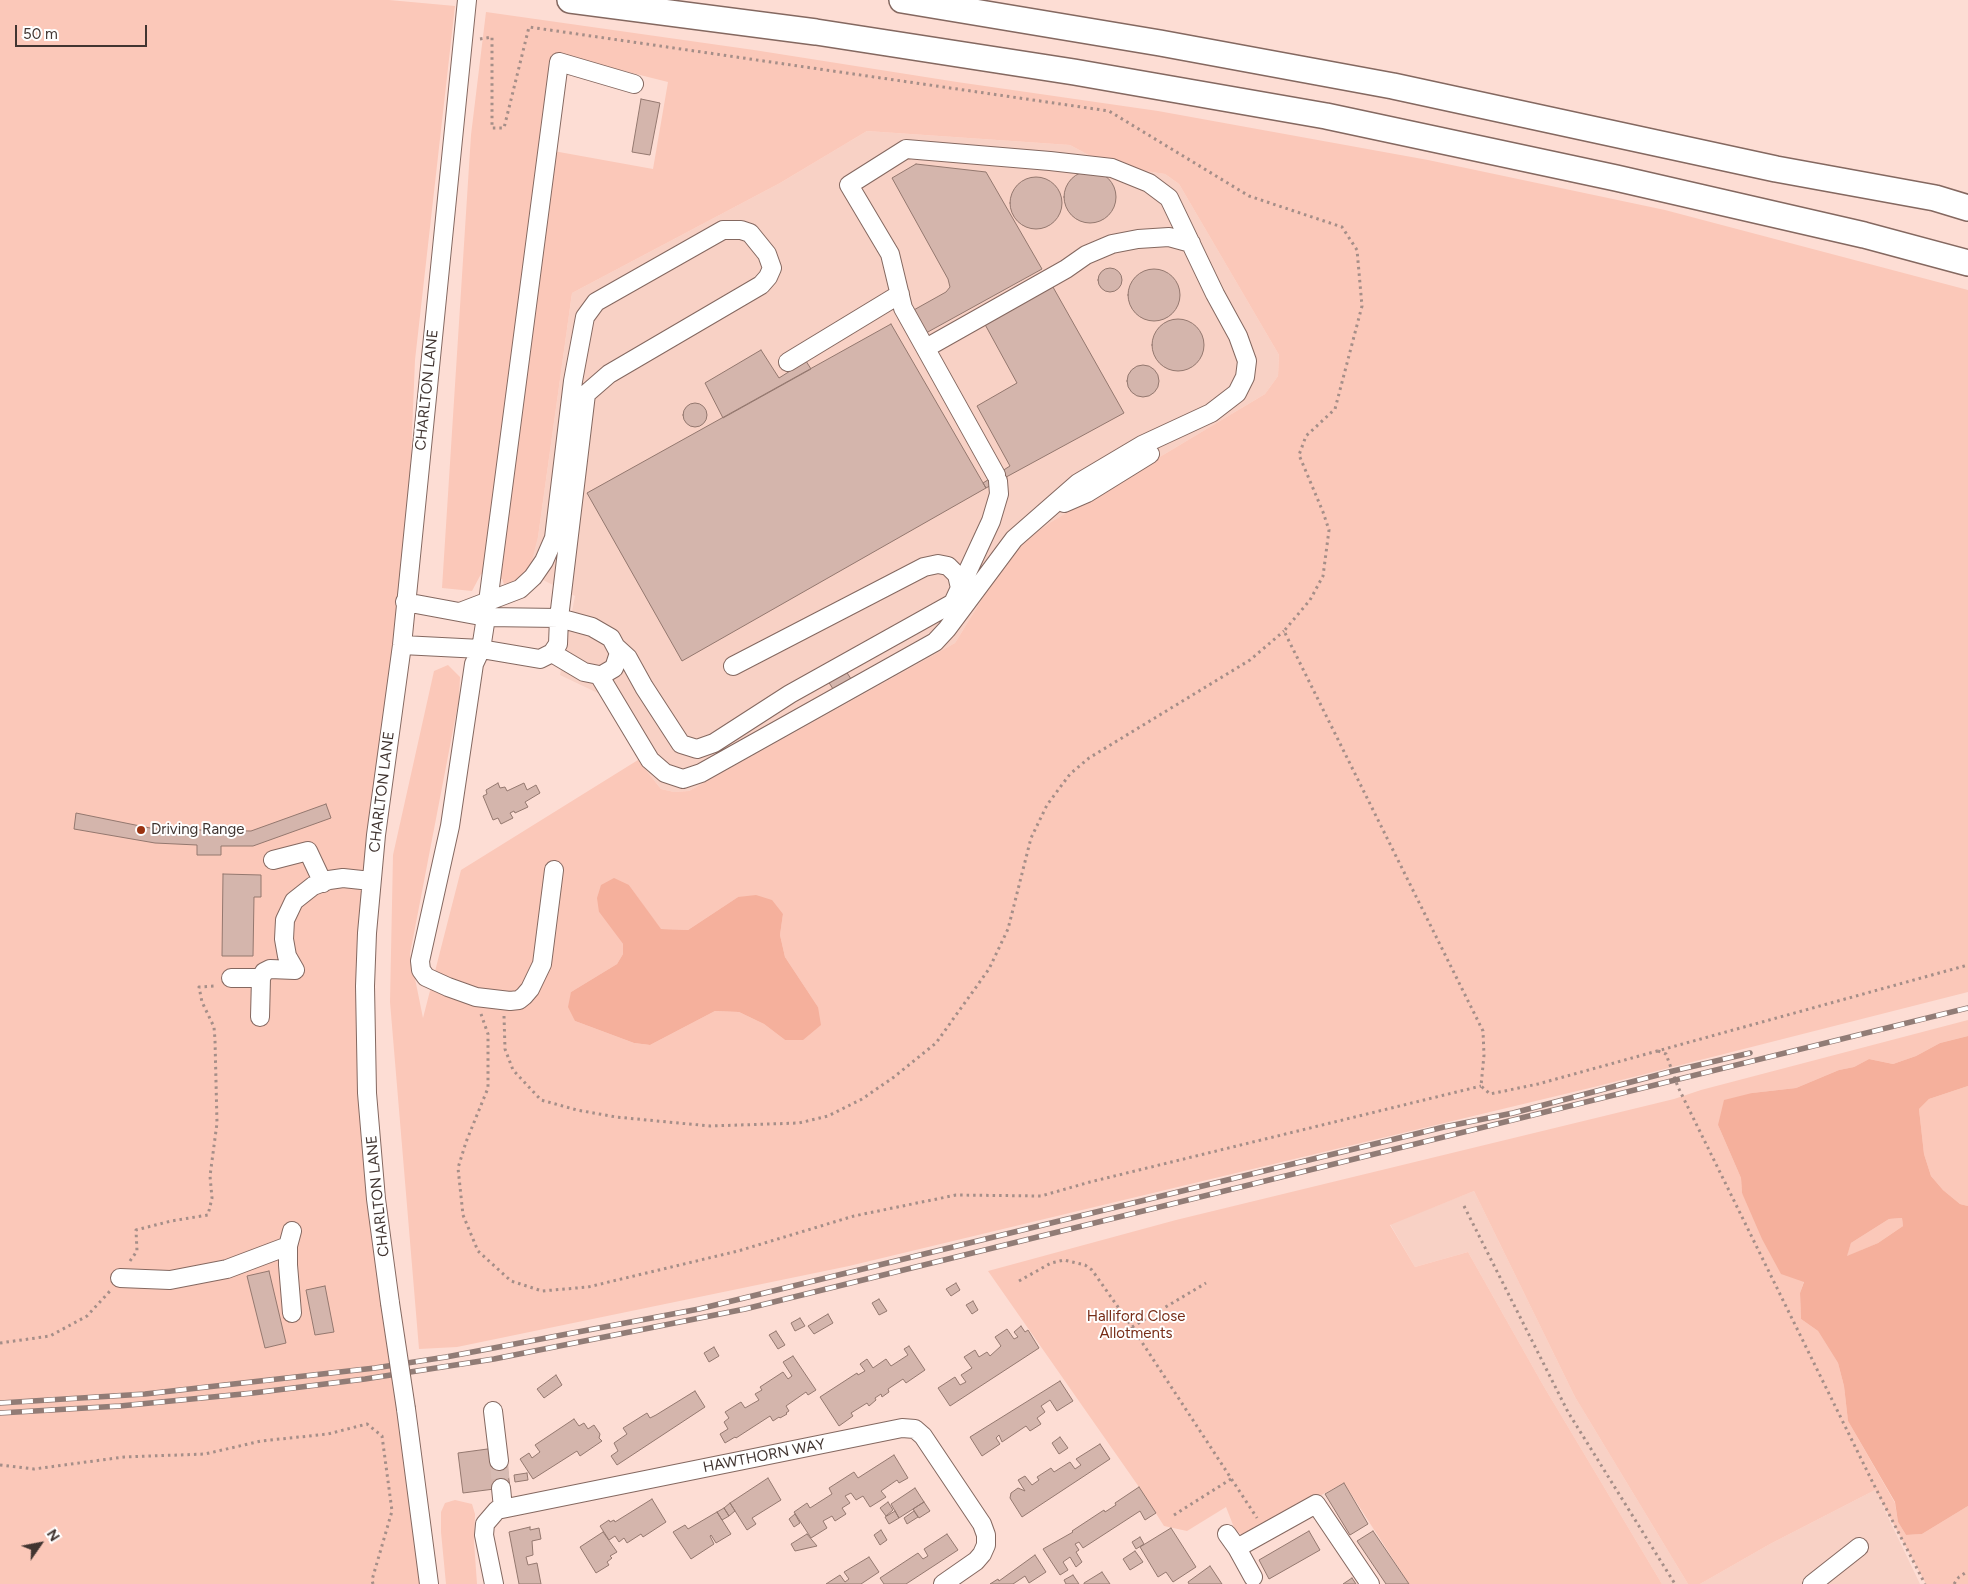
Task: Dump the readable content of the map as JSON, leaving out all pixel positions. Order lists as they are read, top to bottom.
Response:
{
  "streets": {
    "street": ["CHARLTON LANE", "HAWTHORN WAY"]
  },
  "parks": ["Halliford Close Allotments"],
  "places": ["Driving Range"],
  "scale_bar": "50 m",
  "north": "top right"
}
